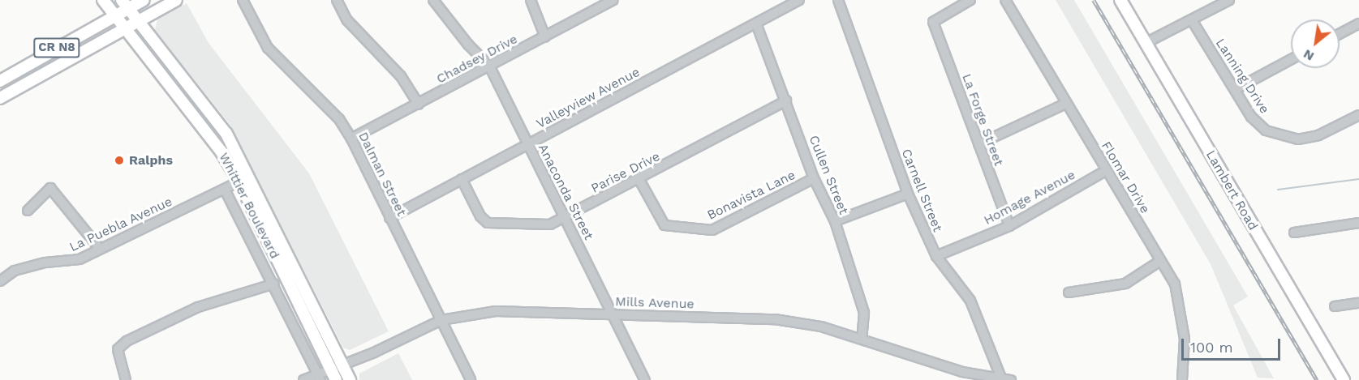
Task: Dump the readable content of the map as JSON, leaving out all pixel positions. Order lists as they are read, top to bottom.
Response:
{
  "streets": {
    "main road": ["CR N8", "Lambert Road", "Whittier Boulevard"],
    "street": [
      "Chadsey Drive",
      "Lanning Drive",
      "Valleyview Avenue",
      "La Forge Street",
      "Parise Drive",
      "Dalman Street",
      "Cullen Street",
      "Flomar Drive",
      "Carnell Street",
      "Anaconda Street",
      "Bonavista Lane",
      "Homage Avenue",
      "La Puebla Avenue",
      "Mills Avenue"
    ]
  },
  "crossings": [
    ["CR N8", "Whittier Boulevard"],
    ["Chadsey Drive", "Dalman Street"],
    ["Chadsey Drive", "Anaconda Street"],
    ["Valleyview Avenue", "Parise Drive"],
    ["Valleyview Avenue", "Dalman Street"],
    ["Valleyview Avenue", "Cullen Street"],
    ["Valleyview Avenue", "Anaconda Street"],
    ["La Forge Street", "Homage Avenue"],
    ["Parise Drive", "Cullen Street"],
    ["Parise Drive", "Anaconda Street"],
    ["Parise Drive", "Bonavista Lane"],
    ["Dalman Street", "Mills Avenue"],
    ["Cullen Street", "Bonavista Lane"],
    ["Cullen Street", "Mills Avenue"],
    ["Flomar Drive", "Homage Avenue"],
    ["Carnell Street", "Homage Avenue"],
    ["Carnell Street", "Mills Avenue"],
    ["Anaconda Street", "Mills Avenue"],
    ["Whittier Boulevard", "La Puebla Avenue"],
    ["Whittier Boulevard", "Mills Avenue"]
  ],
  "places": ["Ralphs"],
  "scale_bar": "100 m",
  "north": "bottom left"
}
